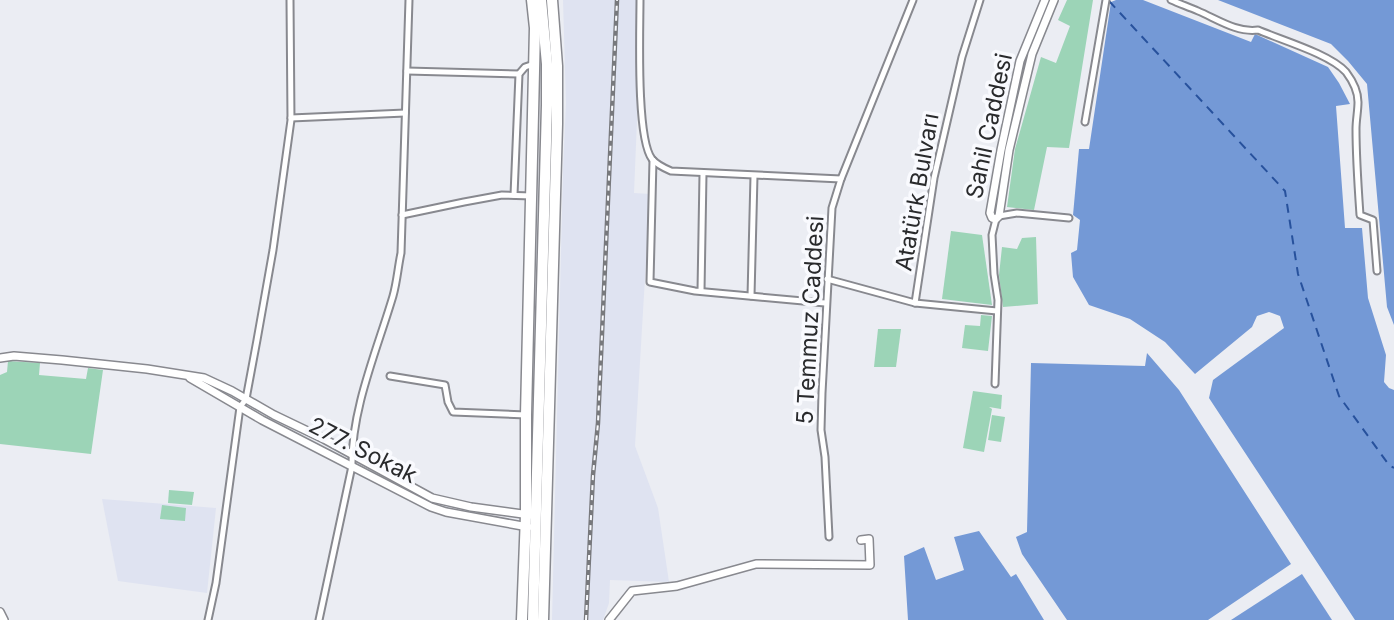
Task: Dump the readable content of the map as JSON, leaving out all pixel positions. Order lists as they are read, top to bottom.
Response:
{
  "streets": {
    "street": [
      "Sahil Caddesi",
      "Atatürk Bulvarı",
      "5 Temmuz Caddesi",
      "277. Sokak"
    ]
  },
  "crossings": [
    ["Atatürk Bulvarı", "5 Temmuz Caddesi"]
  ]
}
